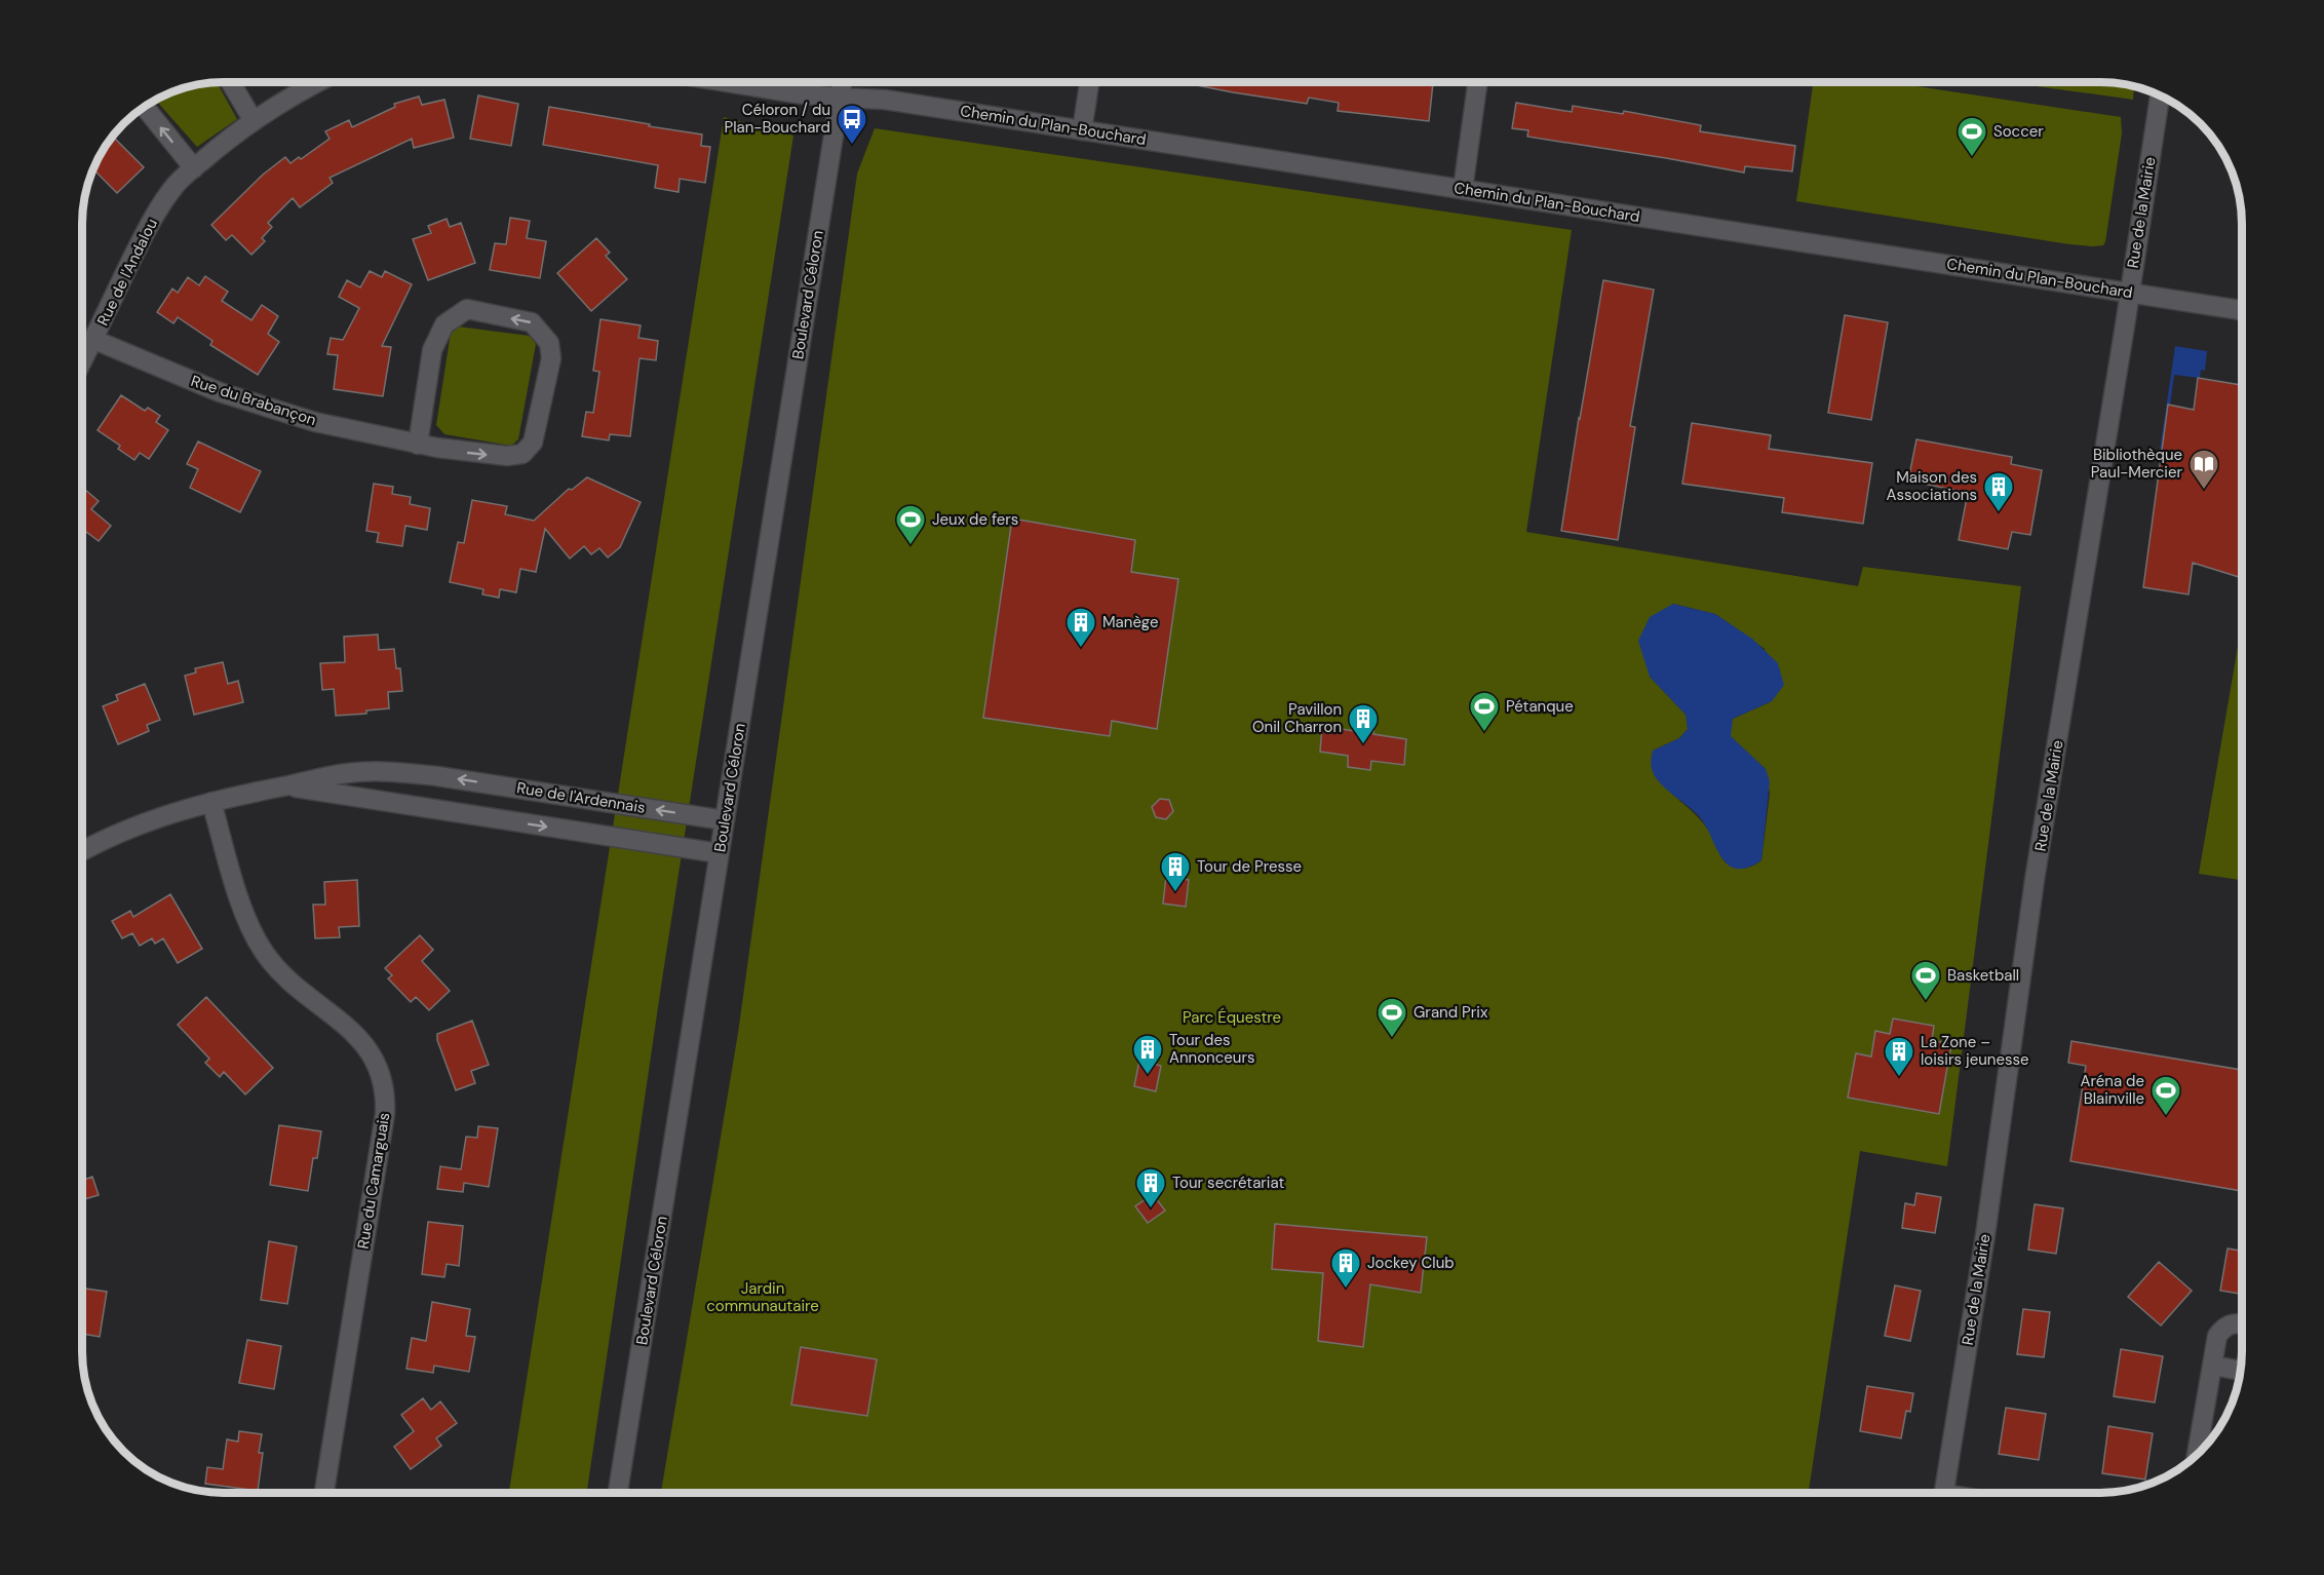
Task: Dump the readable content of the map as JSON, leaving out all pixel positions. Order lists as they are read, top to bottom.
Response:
{
  "streets": {
    "street": [
      "Chemin du Plan-Bouchard",
      "Rue de la Mairie",
      "Rue de l'Andalou",
      "Boulevard Céloron",
      "Rue du Brabançon",
      "Rue de l'Ardennais",
      "Rue du Camarguais"
    ]
  },
  "crossings": [
    ["Chemin du Plan-Bouchard", "Rue de la Mairie"],
    ["Chemin du Plan-Bouchard", "Boulevard Céloron"],
    ["Rue de l'Andalou", "Rue du Brabançon"],
    ["Boulevard Céloron", "Rue de l'Ardennais"],
    ["Rue de l'Ardennais", "Rue du Camarguais"]
  ],
  "parks": ["Parc Équestre", "Jardin communautaire"],
  "places": {
    "bus stop": ["Céloron / du Plan-Bouchard"],
    "sports": [
      "Soccer",
      "Jeux de fers",
      "Pétanque",
      "Basketball",
      "Grand Prix",
      "Aréna de Blainville"
    ],
    "library": ["Bibliothèque Paul-Mercier"],
    "building": [
      "Maison des Associations",
      "Manège",
      "Pavillon Onil Charron",
      "Tour de Presse",
      "Tour des Annonceurs",
      "La Zone – loisirs jeunesse",
      "Tour secrétariat",
      "Jockey Club"
    ]
  }
}
